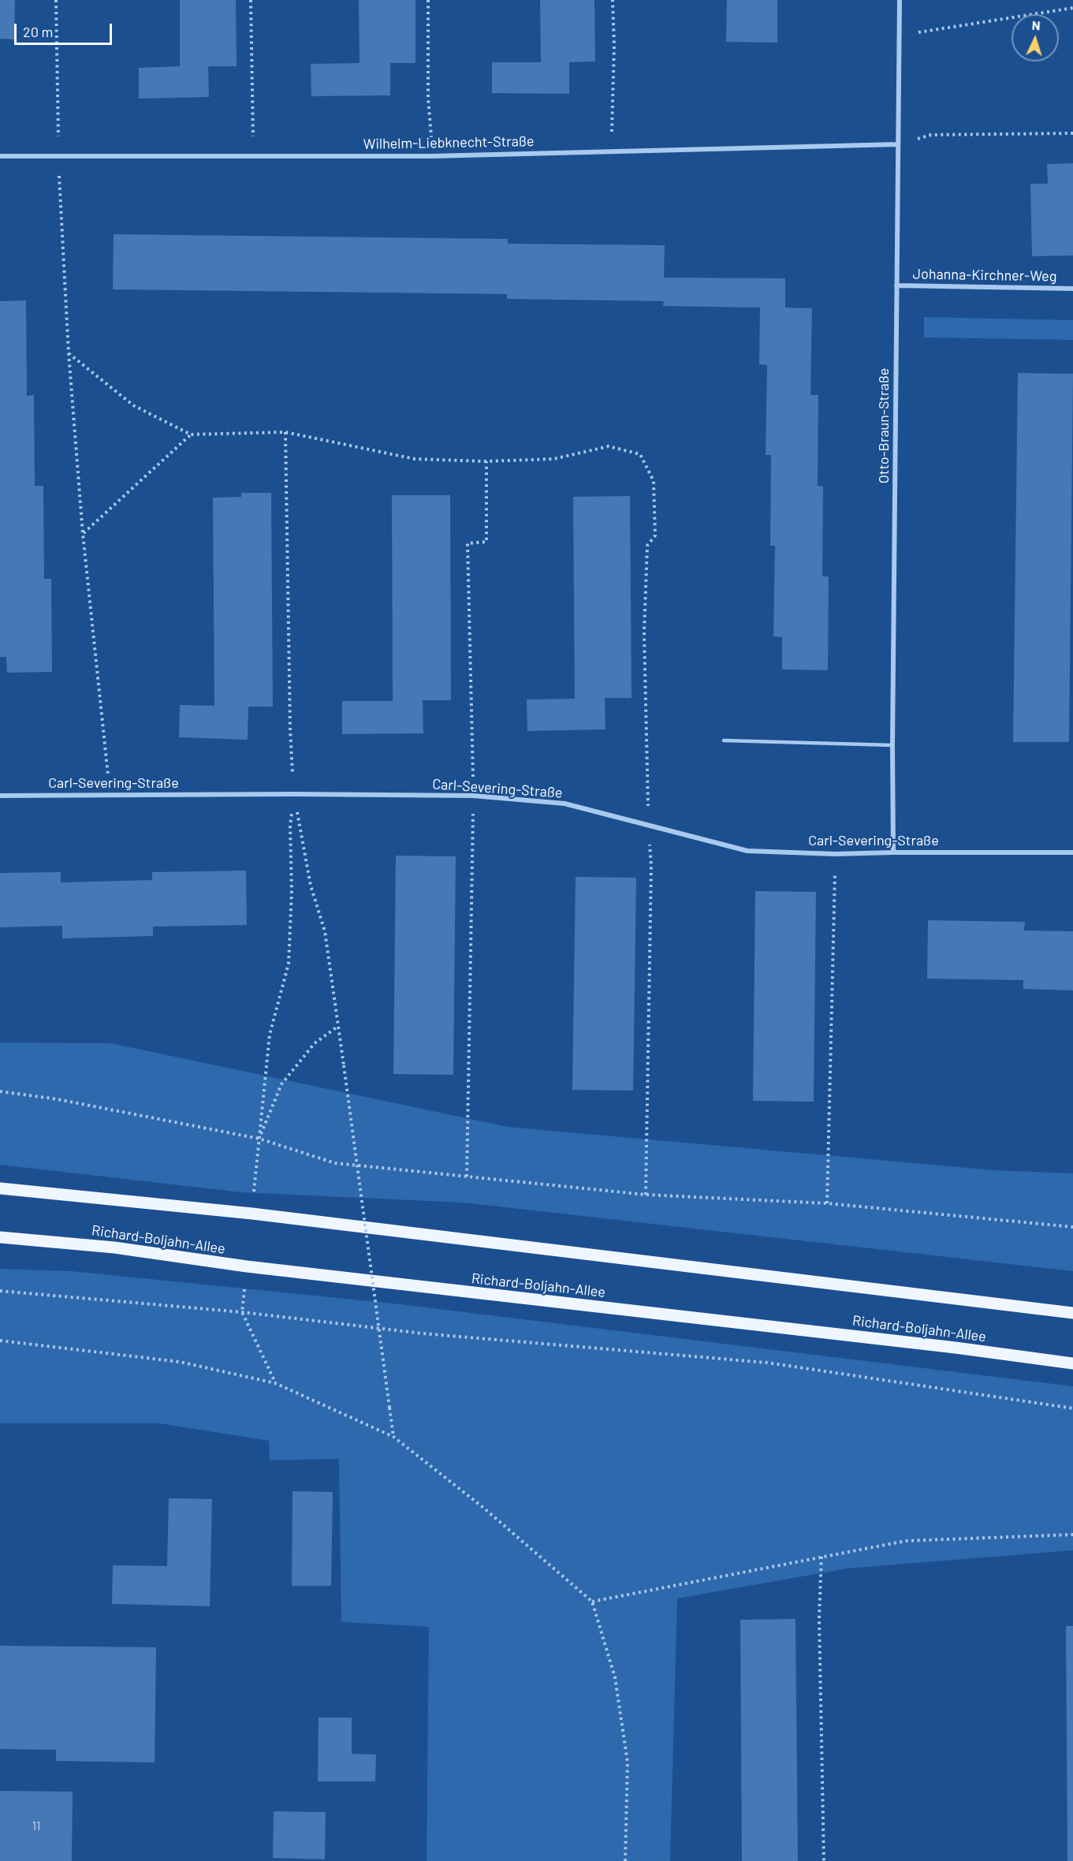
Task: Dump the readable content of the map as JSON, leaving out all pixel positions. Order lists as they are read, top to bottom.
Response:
{
  "streets": {
    "main road": ["Richard-Boljahn-Allee"],
    "street": [
      "Wilhelm-Liebknecht-Straße",
      "Johanna-Kirchner-Weg",
      "Otto-Braun-Straße",
      "Carl-Severing-Straße"
    ]
  },
  "crossings": [
    ["Wilhelm-Liebknecht-Straße", "Otto-Braun-Straße"],
    ["Johanna-Kirchner-Weg", "Otto-Braun-Straße"],
    ["Otto-Braun-Straße", "Carl-Severing-Straße"]
  ],
  "house_numbers": ["11"],
  "scale_bar": "20 m",
  "north": "top"
}
